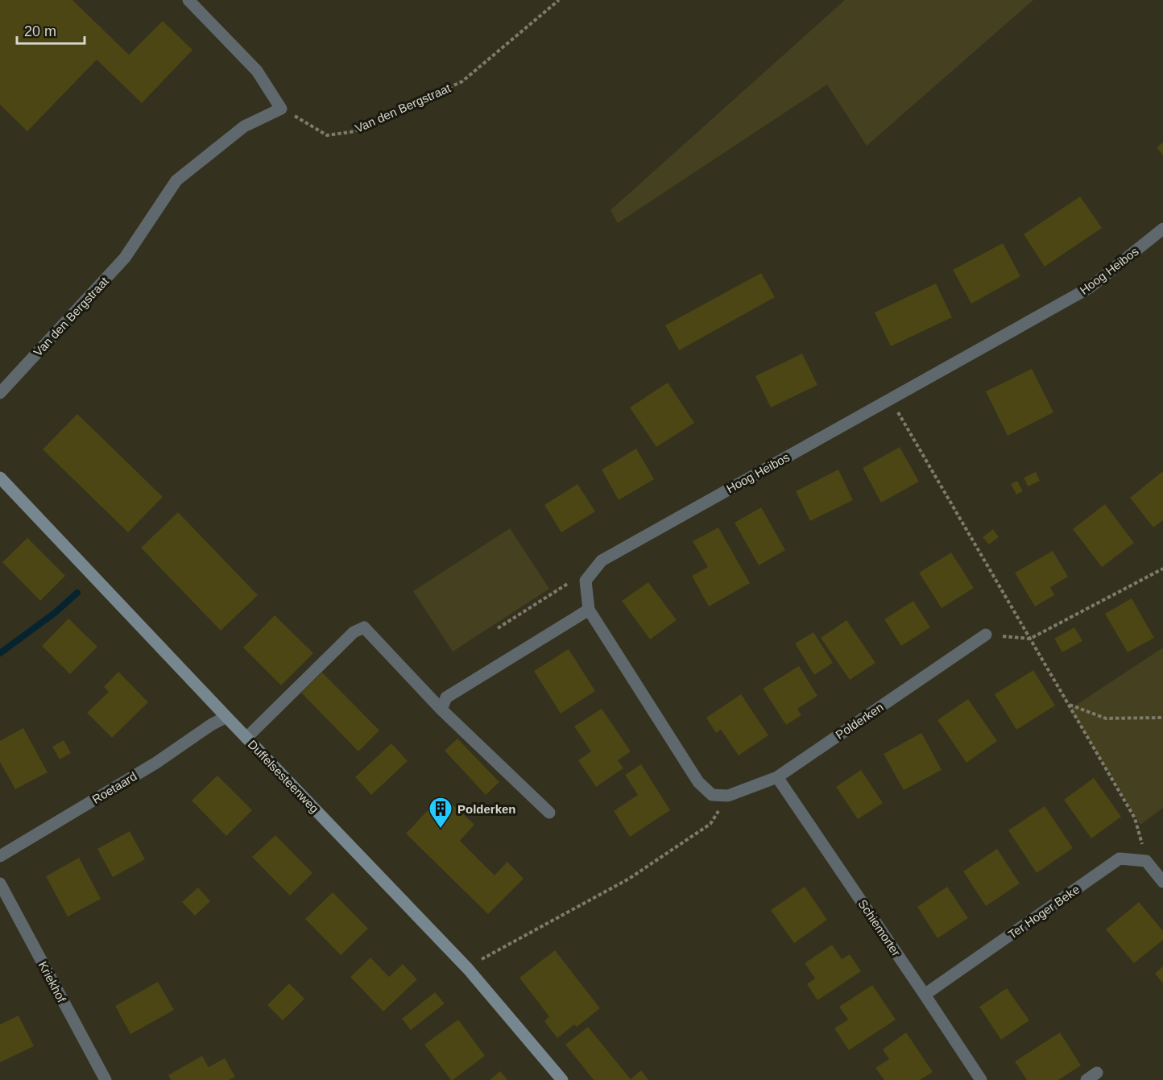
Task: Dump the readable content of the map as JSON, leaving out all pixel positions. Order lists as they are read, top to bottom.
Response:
{
  "streets": {
    "street": [
      "Van den Bergstraat",
      "Hoog Heibos",
      "Polderken",
      "Duffelsesteenweg",
      "Roetaard",
      "Ter Hoger Beke",
      "Schiemorter",
      "Kriekhof"
    ]
  },
  "crossings": [
    ["Polderken", "Schiemorter"],
    ["Duffelsesteenweg", "Roetaard"],
    ["Ter Hoger Beke", "Schiemorter"]
  ],
  "places": {
    "building": ["Polderken"]
  },
  "scale_bar": "20 m"
}
